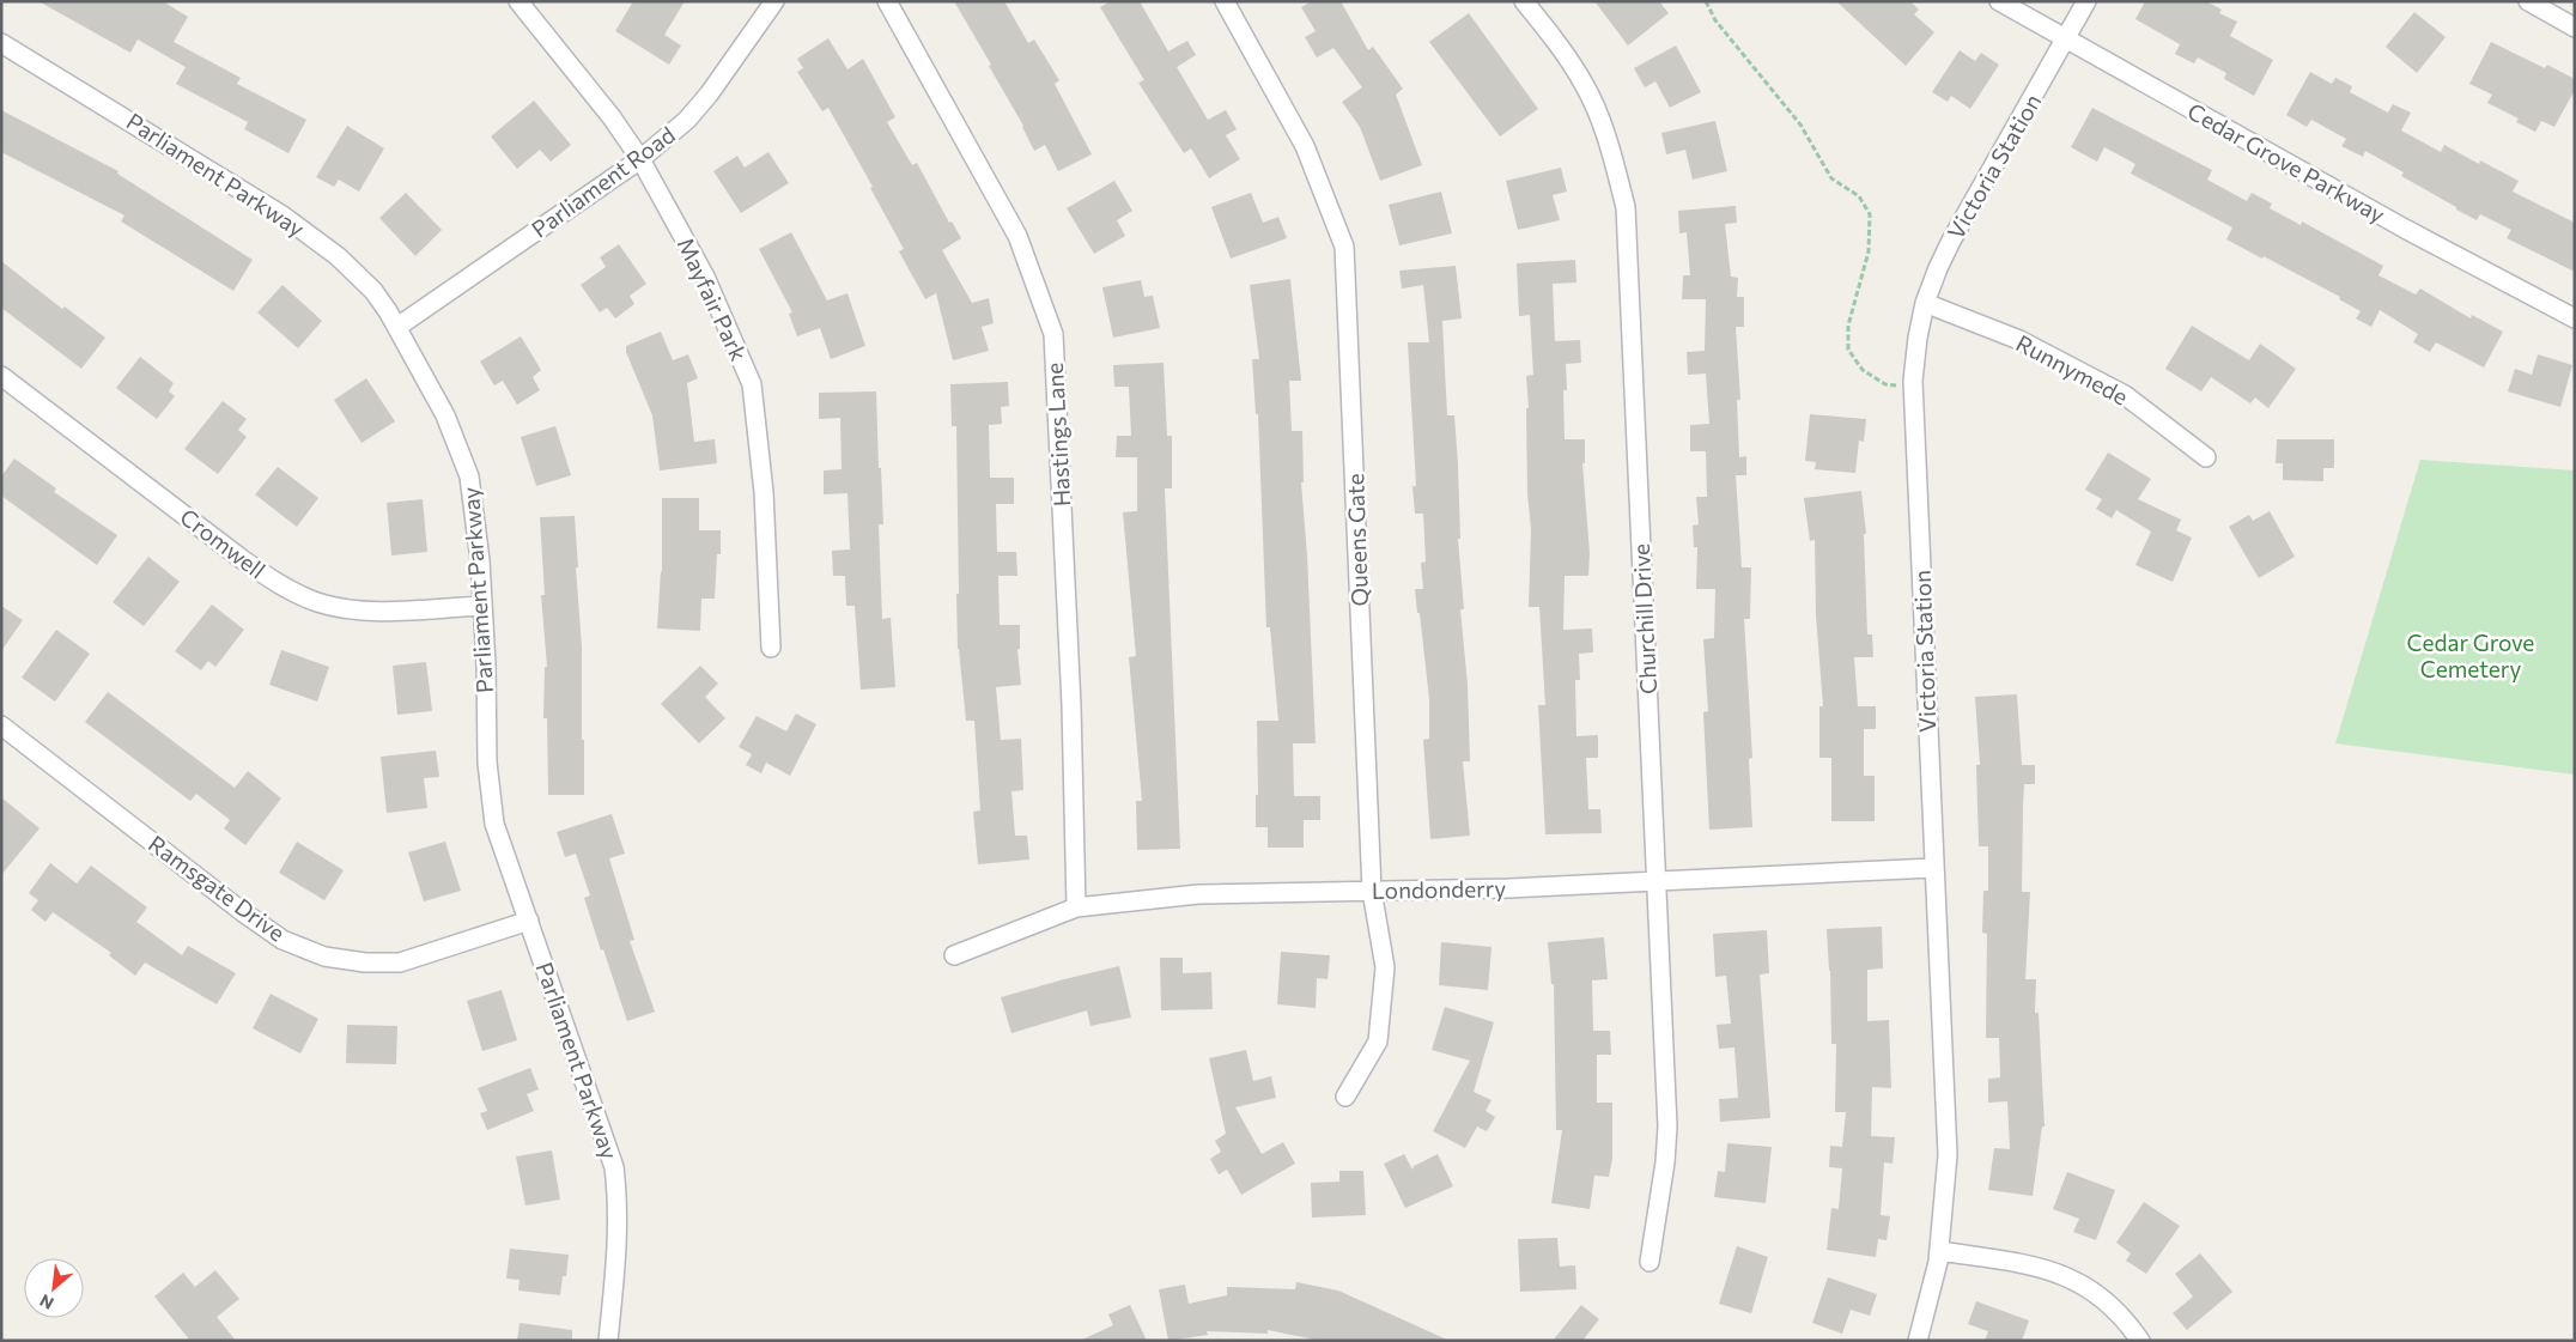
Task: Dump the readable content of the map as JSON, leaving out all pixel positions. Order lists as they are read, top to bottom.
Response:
{
  "streets": {
    "street": [
      "Cedar Grove Parkway",
      "Victoria Station",
      "Parliament Parkway",
      "Parliament Road",
      "Mayfair Park",
      "Runnymede",
      "Hastings Lane",
      "Queens Gate",
      "Cromwell",
      "Churchill Drive",
      "Ramsgate Drive",
      "Londonderry"
    ]
  },
  "crossings": [
    ["Cedar Grove Parkway", "Victoria Station"],
    ["Victoria Station", "Runnymede"],
    ["Victoria Station", "Londonderry"],
    ["Parliament Parkway", "Parliament Road"],
    ["Parliament Parkway", "Cromwell"],
    ["Parliament Parkway", "Ramsgate Drive"],
    ["Parliament Road", "Mayfair Park"],
    ["Hastings Lane", "Londonderry"],
    ["Queens Gate", "Londonderry"],
    ["Churchill Drive", "Londonderry"]
  ],
  "parks": ["Cedar Grove Cemetery"],
  "north": "bottom left"
}
